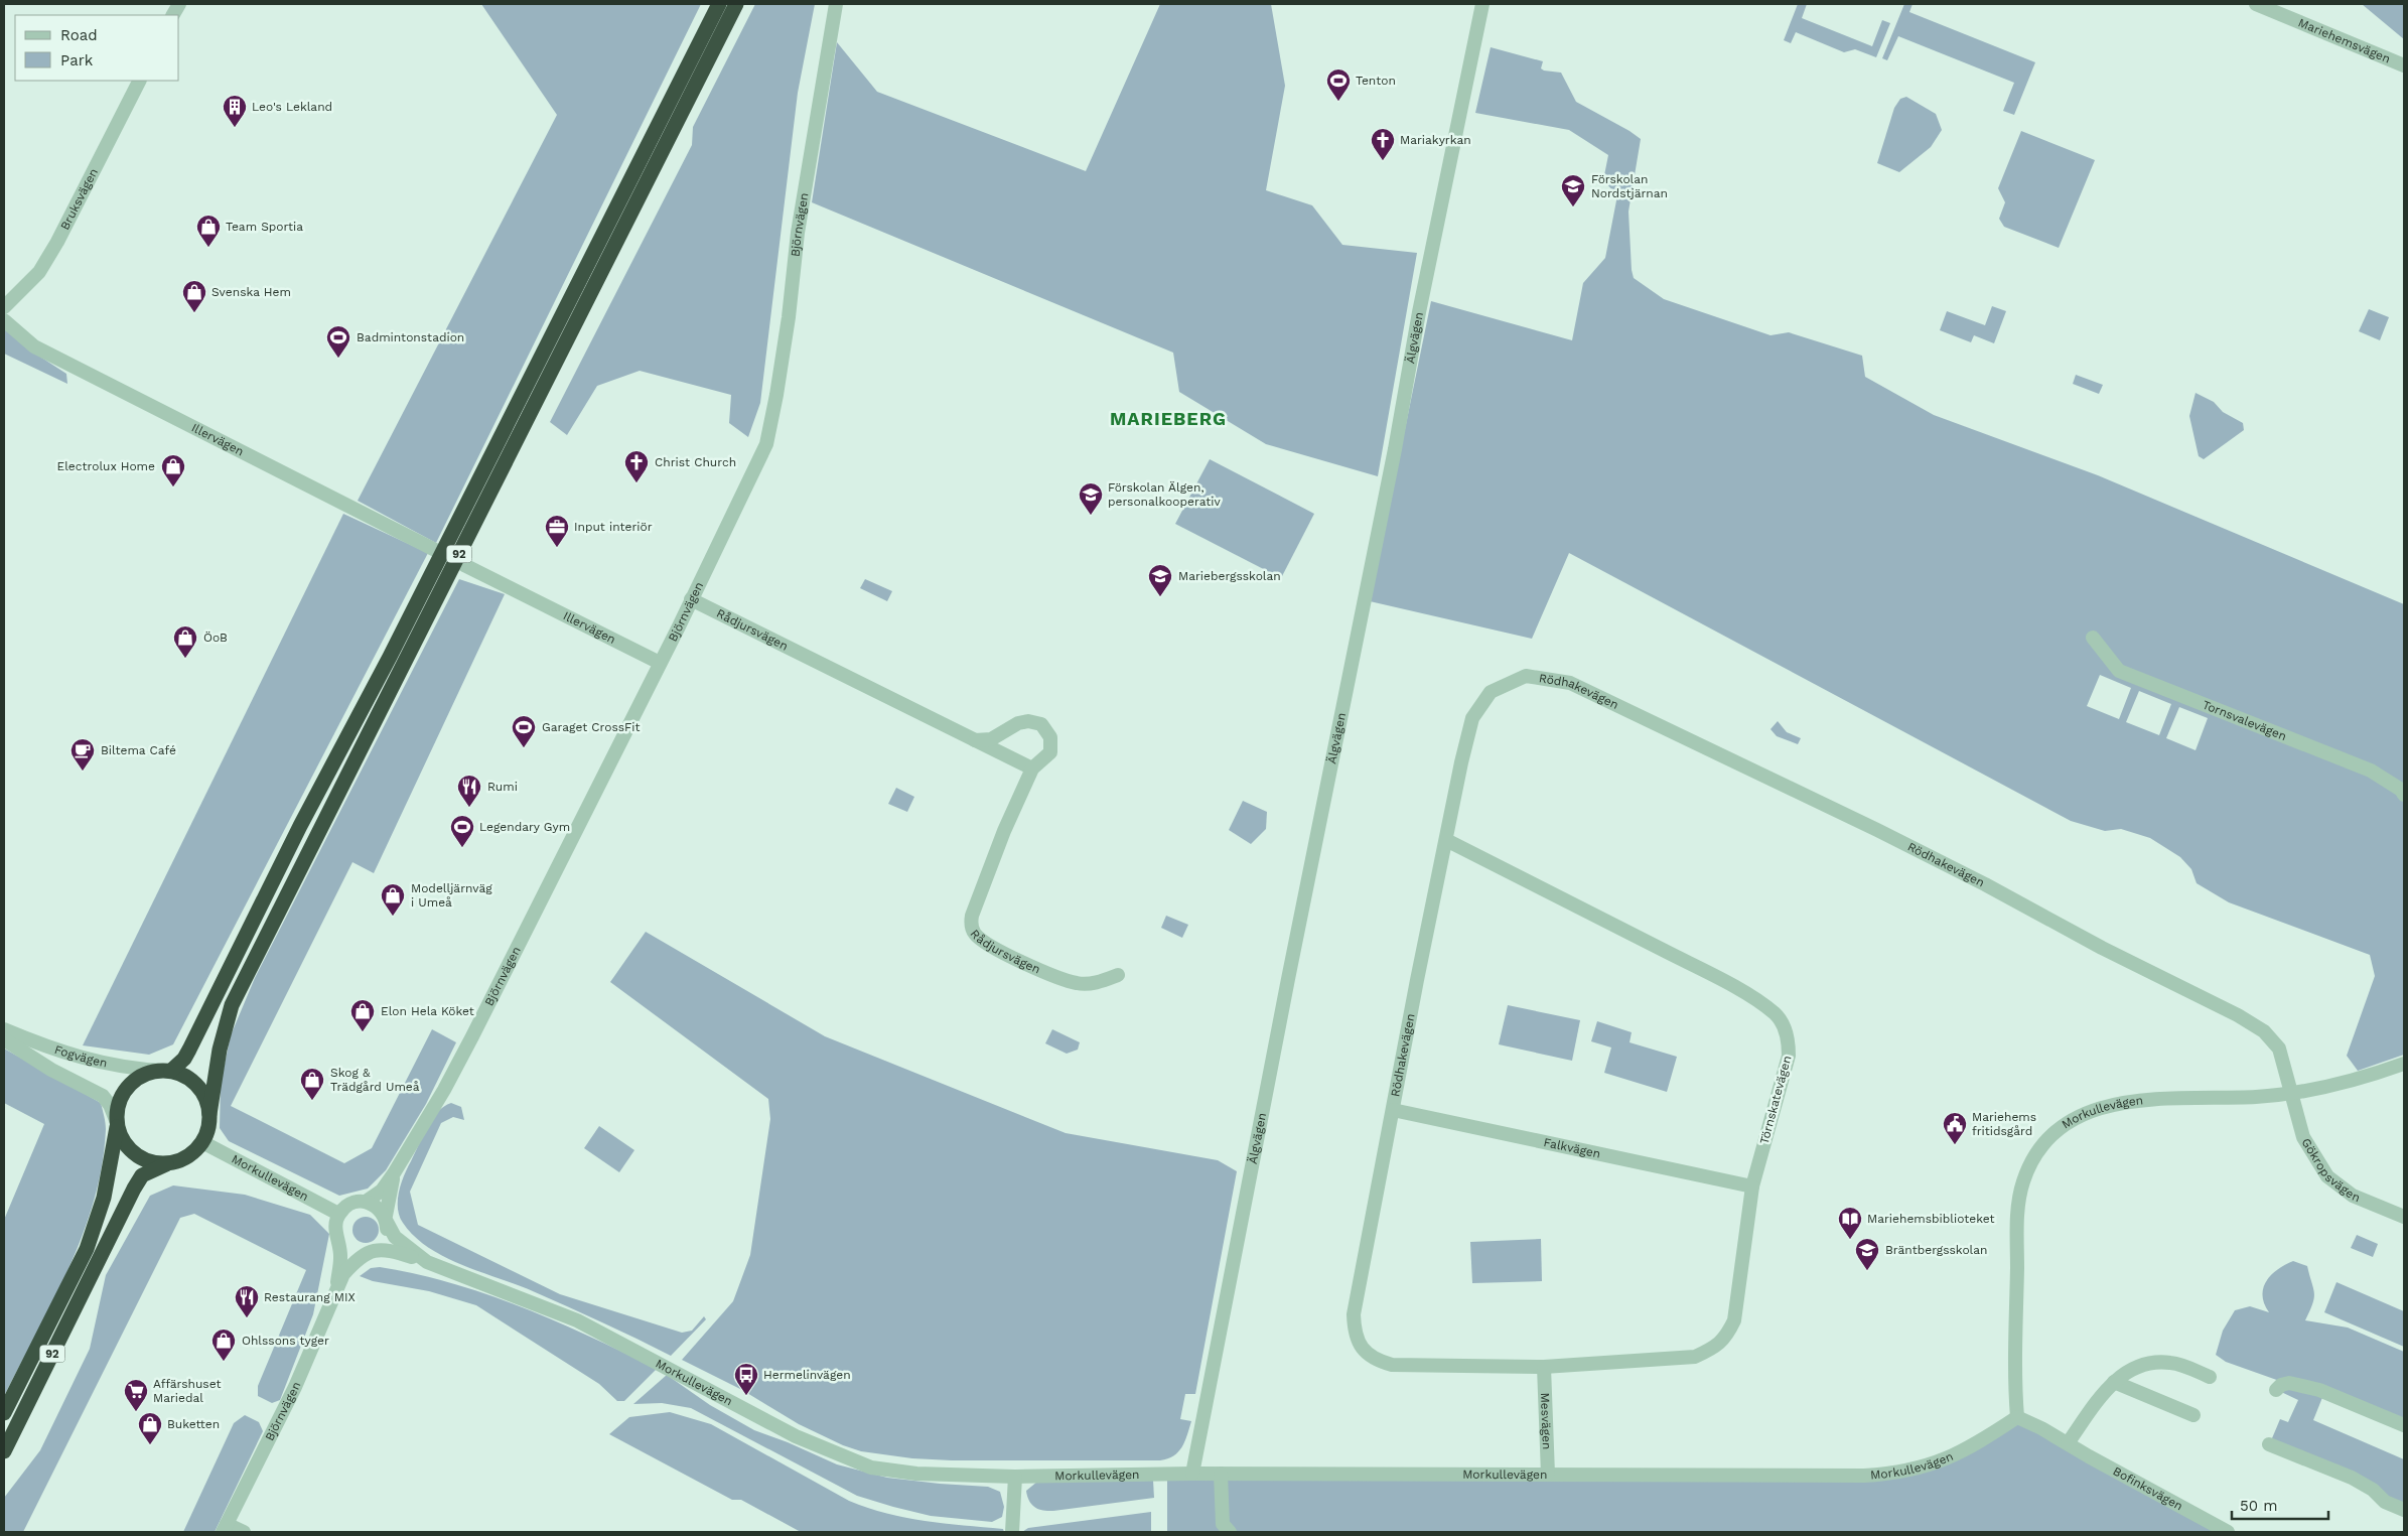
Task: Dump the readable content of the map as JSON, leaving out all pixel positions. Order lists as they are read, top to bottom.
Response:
{
  "streets": {
    "highway": ["92"],
    "street": [
      "Mariehemsvägen",
      "Bruksvägen",
      "Björnvägen",
      "Älgvägen",
      "Illervägen",
      "Rådjursvägen",
      "Rödhakevägen",
      "Tornsvalevägen",
      "Fogvägen",
      "Törnskatevägen",
      "Morkullevägen",
      "Falkvägen",
      "Gökropsvägen",
      "Mesvägen",
      "Bofinksvägen"
    ]
  },
  "crossings": [
    ["Björnvägen", "Illervägen"],
    ["Björnvägen", "Rådjursvägen"],
    ["Björnvägen", "Morkullevägen"],
    ["Älgvägen", "Morkullevägen"],
    ["92", "Fogvägen"],
    ["92", "Morkullevägen"],
    ["Rödhakevägen", "Törnskatevägen"],
    ["Rödhakevägen", "Morkullevägen"],
    ["Rödhakevägen", "Falkvägen"],
    ["Rödhakevägen", "Gökropsvägen"],
    ["Rödhakevägen", "Mesvägen"],
    ["Fogvägen", "Morkullevägen"],
    ["Törnskatevägen", "Falkvägen"],
    ["Törnskatevägen", "Mesvägen"],
    ["Morkullevägen", "Gökropsvägen"],
    ["Morkullevägen", "Mesvägen"],
    ["Morkullevägen", "Bofinksvägen"]
  ],
  "districts": ["MARIEBERG"],
  "places": {
    "sports": [
      "Tenton",
      "Badmintonstadion",
      "Garaget CrossFit",
      "Legendary Gym"
    ],
    "building": ["Leo's Lekland"],
    "church": ["Mariakyrkan", "Christ Church"],
    "school or university": [
      "Förskolan Nordstjärnan",
      "Förskolan Älgen, personalkooperativ",
      "Mariebergsskolan",
      "Bräntbergsskolan"
    ],
    "shop": [
      "Team Sportia",
      "Svenska Hem",
      "Electrolux Home",
      "ÖoB",
      "Modelljärnväg i Umeå",
      "Elon Hela Köket",
      "Skog & Trädgård Umeå",
      "Ohlssons tyger",
      "Buketten"
    ],
    "office": ["Input interiör"],
    "cafe": ["Biltema Café"],
    "restaurant": ["Rumi", "Restaurang MIX"],
    "public building": ["Mariehems fritidsgård"],
    "library": ["Mariehemsbiblioteket"],
    "bus stop": ["Hermelinvägen"],
    "supermarket": ["Affärshuset Mariedal"]
  },
  "legend": ["Road", "Park"],
  "scale_bar": "50 m"
}
